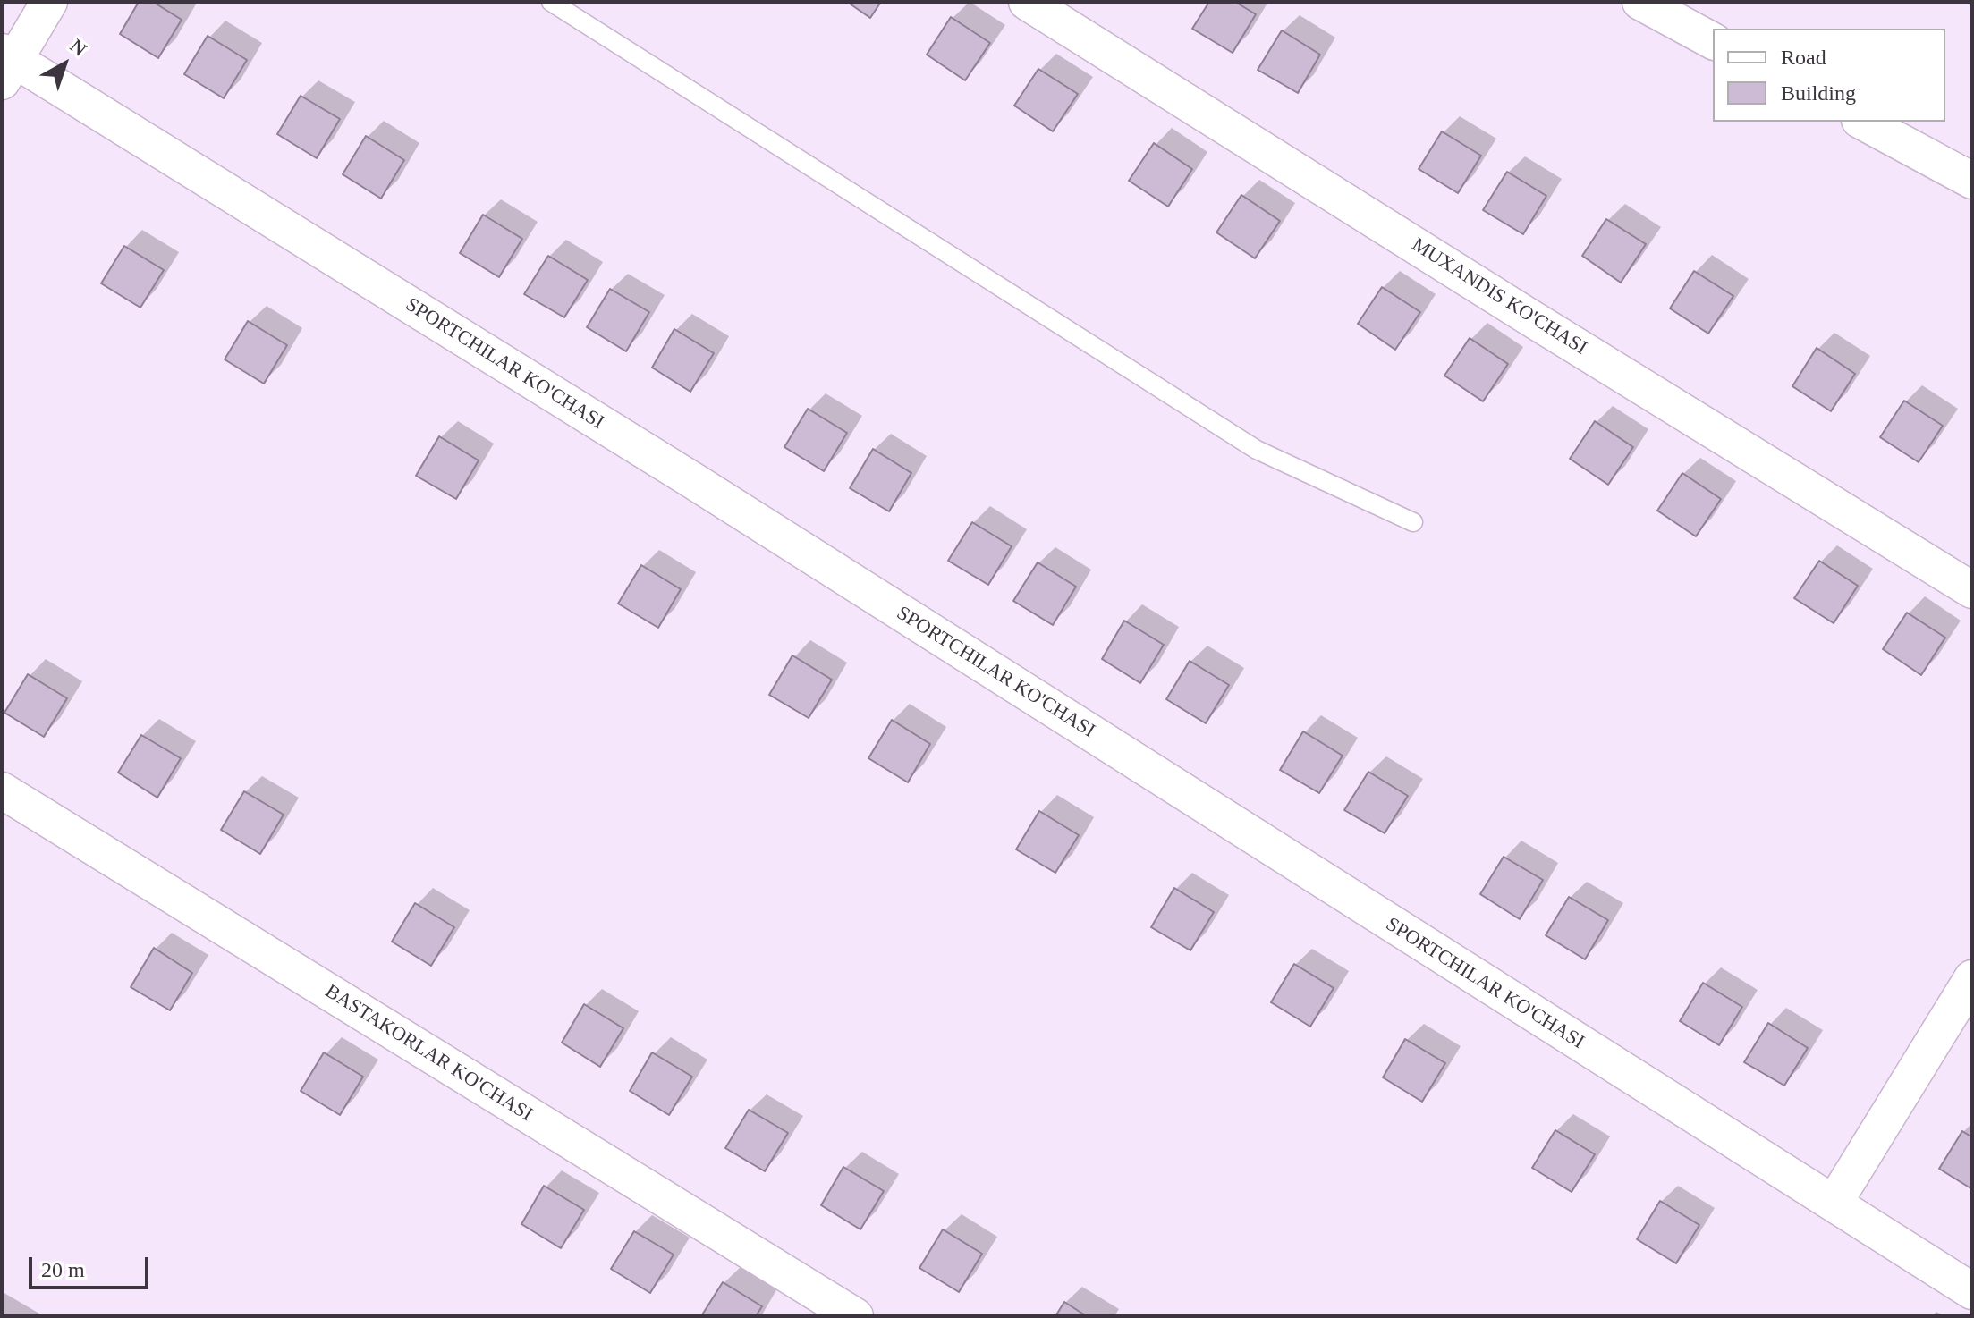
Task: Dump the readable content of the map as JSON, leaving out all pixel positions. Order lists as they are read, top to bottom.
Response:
{
  "streets": {
    "street": ["MUXANDIS KO'CHASI", "SPORTCHILAR KO'CHASI", "BASTAKORLAR KO'CHASI"]
  },
  "legend": ["Road", "Building"],
  "scale_bar": "20 m",
  "north": "top right"
}
